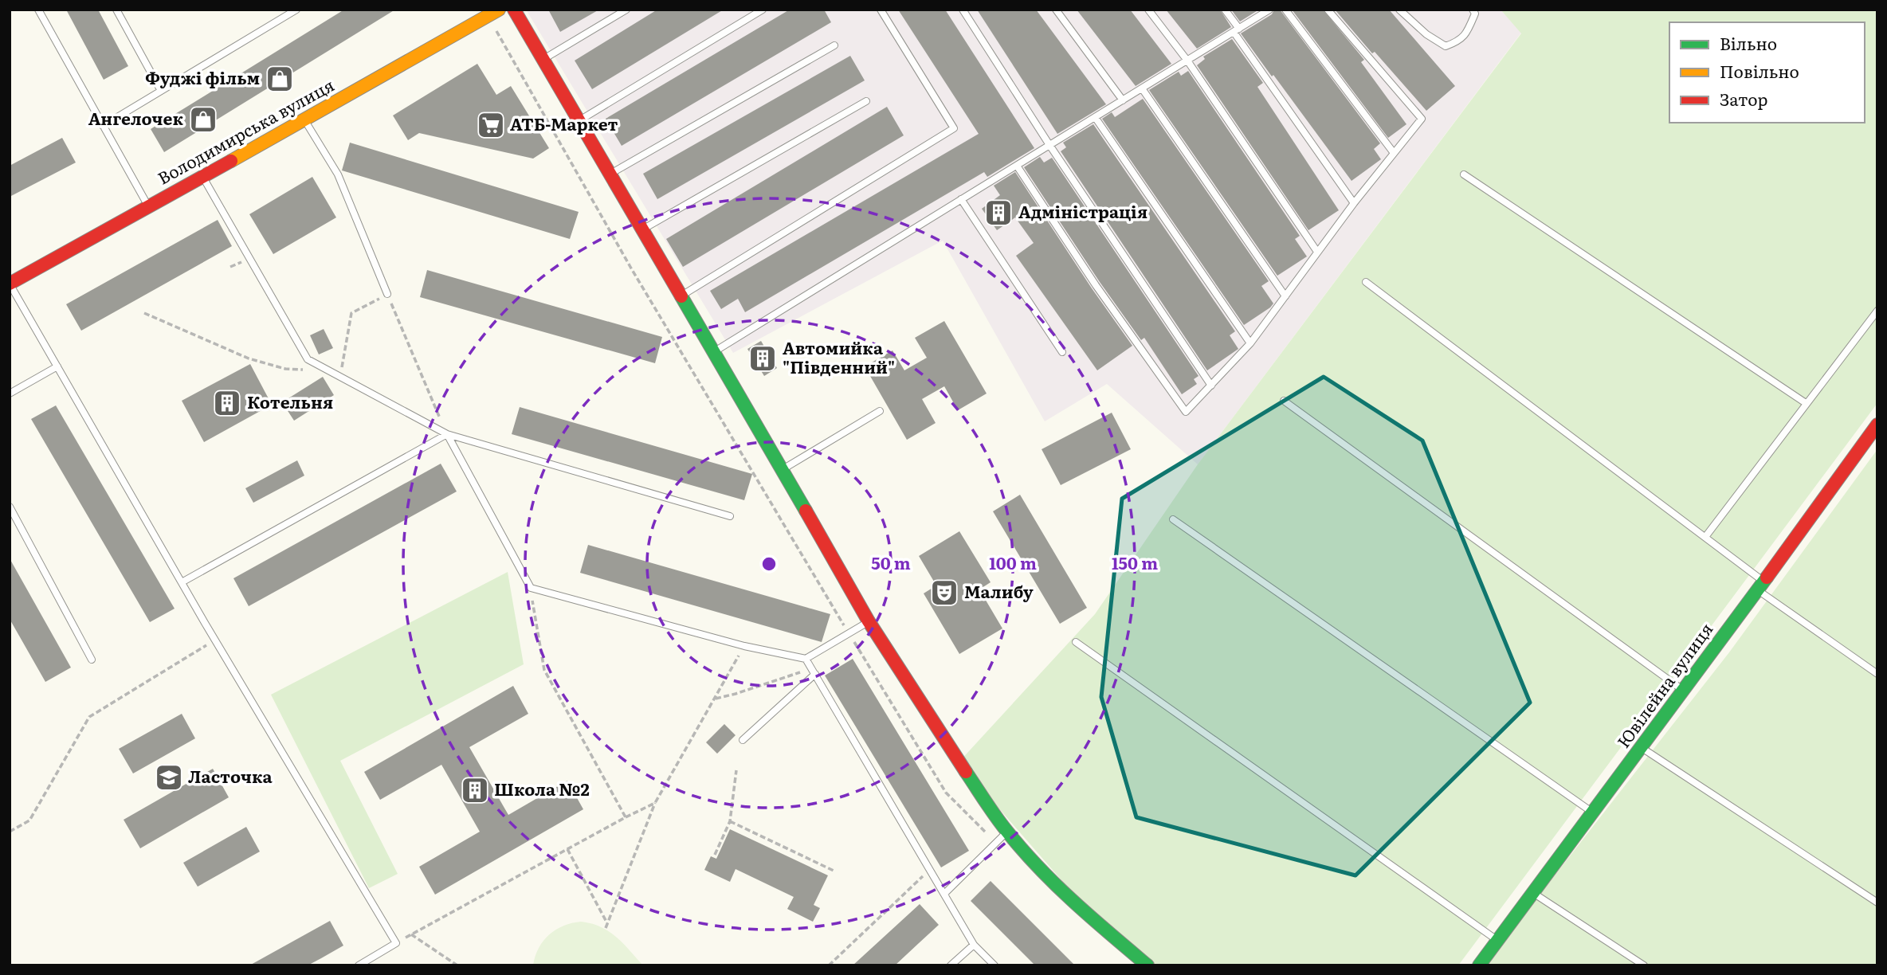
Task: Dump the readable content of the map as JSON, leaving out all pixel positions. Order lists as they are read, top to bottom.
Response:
{
  "streets": {
    "street": ["Володимирська вулиця", "Ювілейна вулиця"]
  },
  "places": {
    "shop": ["Фуджі фільм", "Ангелочек"],
    "supermarket": ["АТБ-Маркет"],
    "building": [
      "Адміністрація",
      "Автомийка \"Південний\"",
      "Котельня",
      "Школа №2"
    ],
    "theatre": ["Малибу"],
    "school or university": ["Ласточка"]
  },
  "legend": ["Вільно", "Повільно", "Затор"],
  "rings": ["50 m", "100 m", "150 m"]
}
